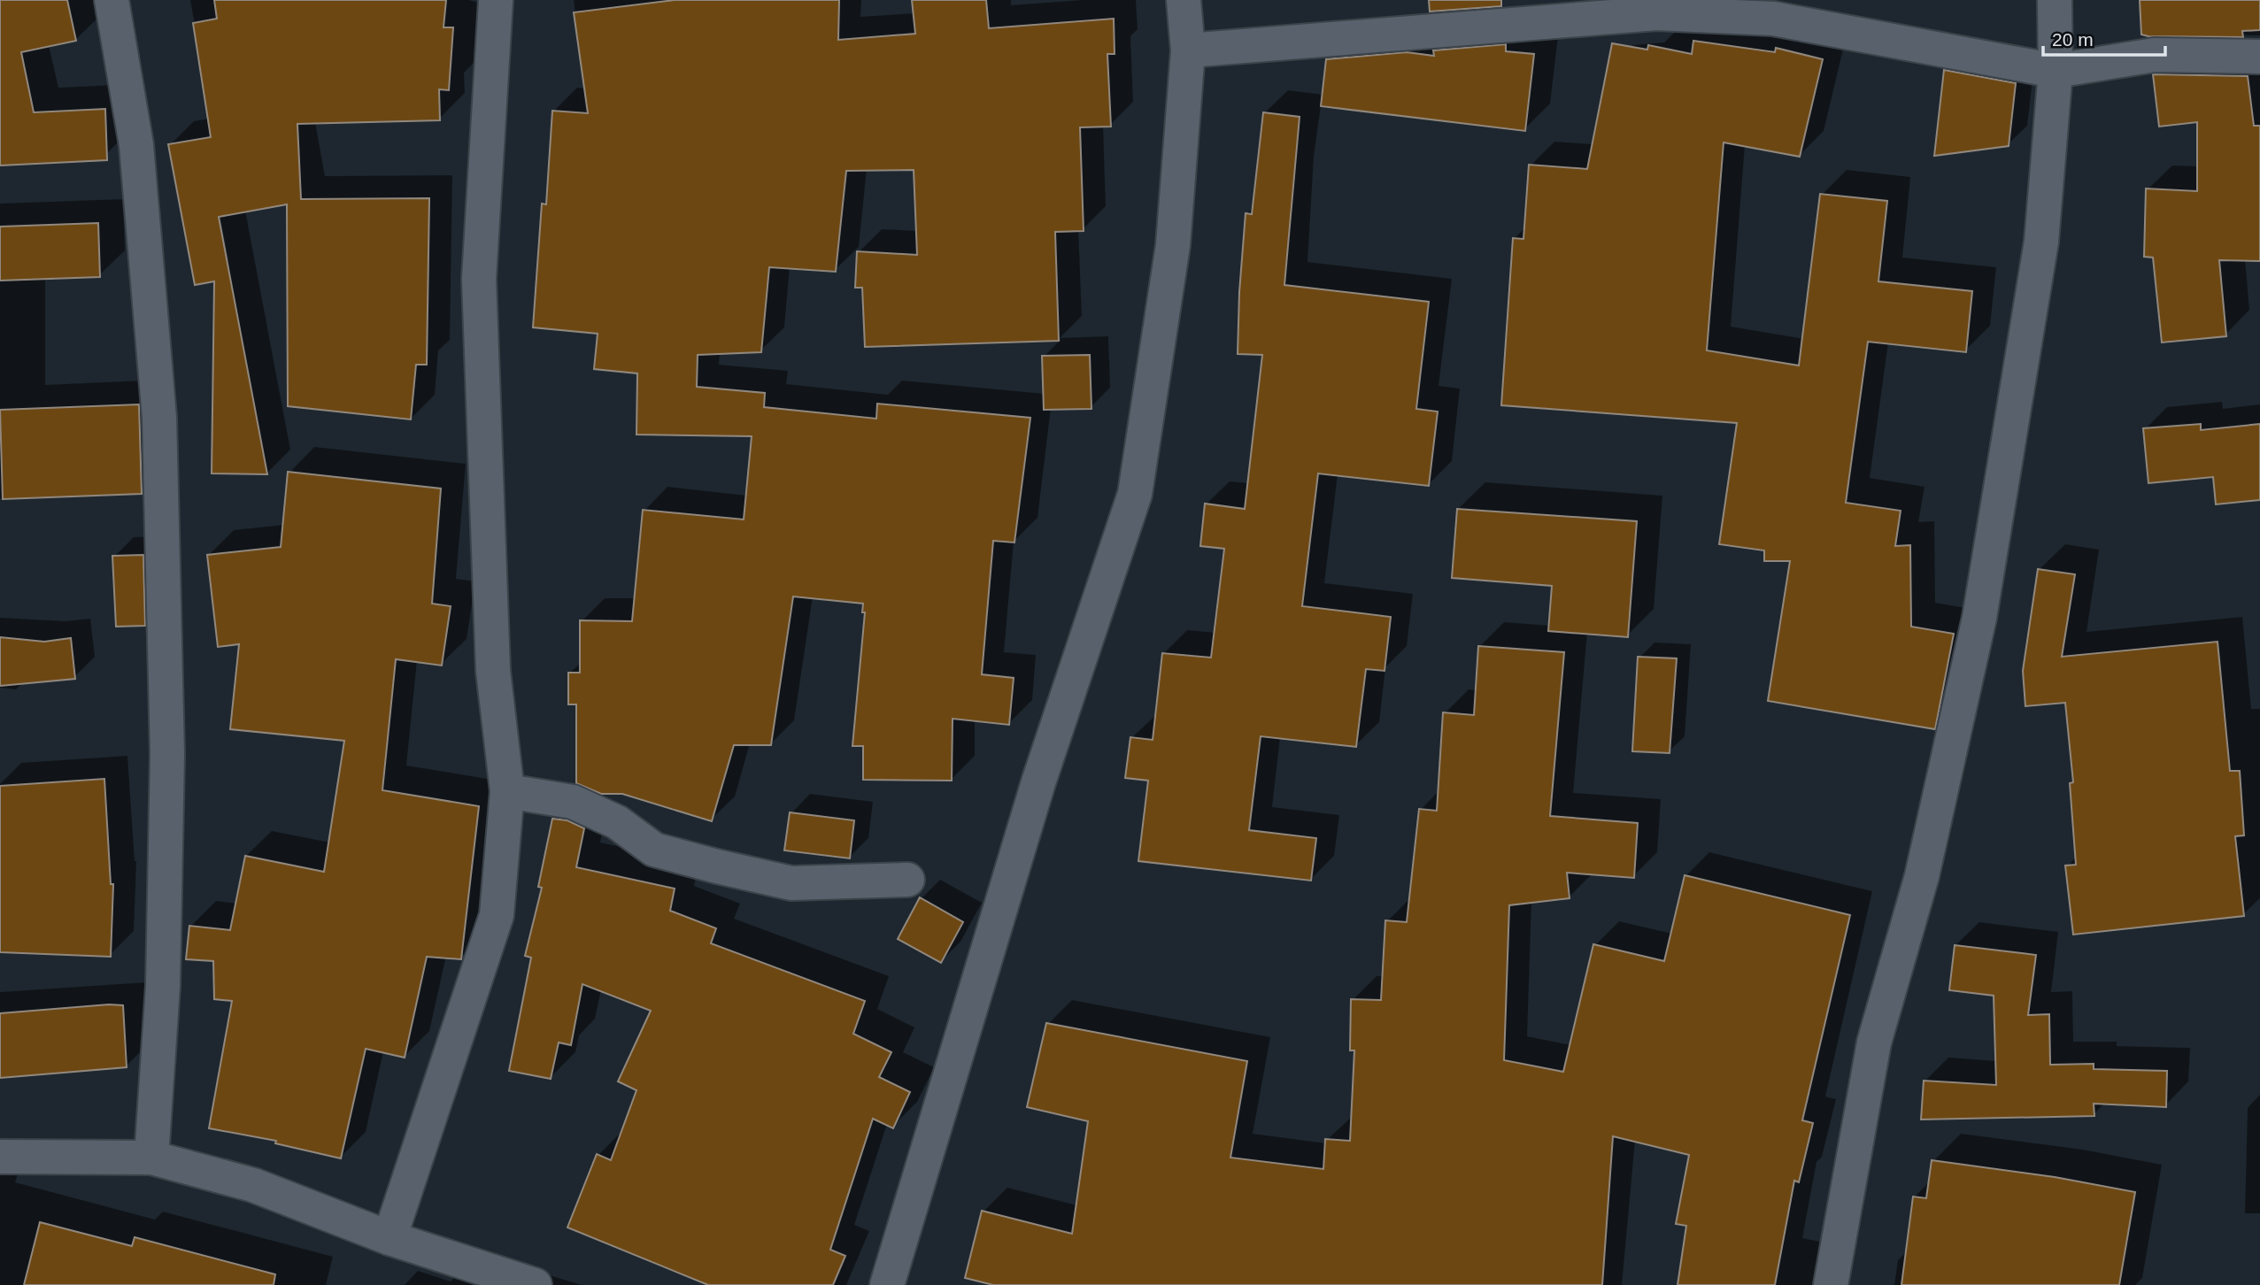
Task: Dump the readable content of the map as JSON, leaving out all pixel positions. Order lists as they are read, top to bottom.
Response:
{
  "scale_bar": "20 m"
}
